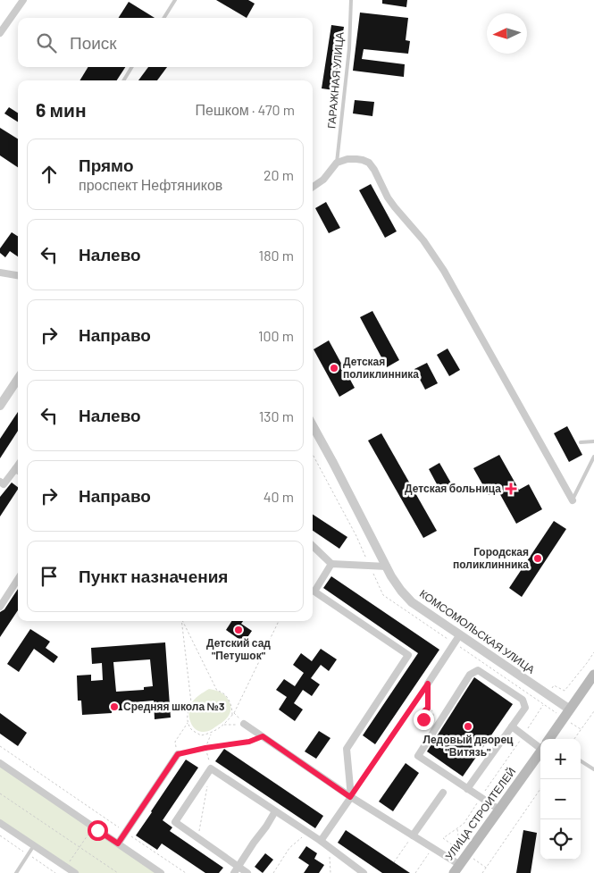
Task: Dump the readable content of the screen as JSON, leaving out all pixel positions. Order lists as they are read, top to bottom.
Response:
{
  "streets": {
    "main road": ["УЛИЦА СТРОИТЕЛЕЙ"],
    "street": ["КОМСОМОЛЬСКАЯ УЛИЦА"],
    "lane": ["ГАРАЖНАЯ УЛИЦА"]
  },
  "crossings": [
    ["КОМСОМОЛЬСКАЯ УЛИЦА", "УЛИЦА СТРОИТЕЛЕЙ"]
  ],
  "places": {
    "other": [
      "Детская поликлинника",
      "Городская поликлинника",
      "Детский сад \"Петушок\"",
      "Средняя школа №3",
      "Ледовый дворец \"Витязь\""
    ],
    "health": ["Детская больница"]
  },
  "north": "left",
  "page": {
    "search": "Поиск",
    "heading": ["6 мин", "Пешком · 470 m"],
    "list": [
      ["Прямо", "проспект Нефтяников", "20 m"],
      ["Налево", "180 m"],
      ["Направо", "100 m"],
      ["Налево", "130 m"],
      ["Направо", "40 m"],
      "Пункт назначения"
    ],
    "map_buttons": ["+", "−"]
  }
}
